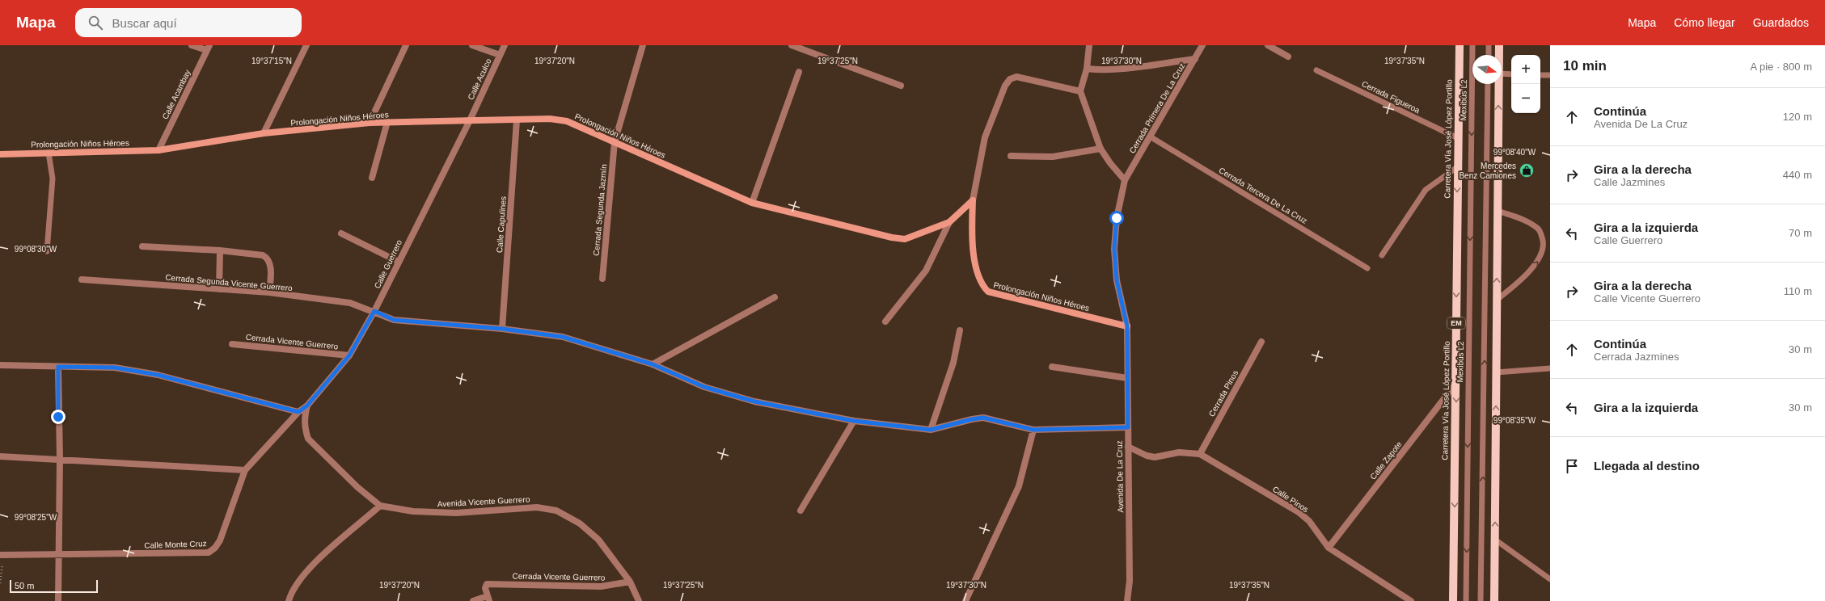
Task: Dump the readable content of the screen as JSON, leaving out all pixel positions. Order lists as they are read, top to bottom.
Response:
{
  "streets": {
    "main road": ["Prolongación Niños Héroes", "Carretera Vía José López Portillo", "EM"],
    "street": [
      "Calle Aculco",
      "Calle Acambay",
      "Cerrada Primera De La Cruz",
      "Cerrada Segunda Jazmín",
      "Calle Capulines",
      "Calle Guerrero",
      "Cerrada Segunda Vicente Guerrero",
      "Cerrada Vicente Guerrero",
      "Cerrada Pinos",
      "Calle Zapote",
      "Avenida De La Cruz",
      "Calle Pinos",
      "Avenida Vicente Guerrero",
      "Calle Monte Cruz"
    ],
    "lane": ["Cerrada Figueroa", "Mexibús L2", "Cerrada Tercera De La Cruz"]
  },
  "crossings": [
    ["Calle Aculco", "Prolongación Niños Héroes"],
    ["Calle Aculco", "Calle Guerrero"],
    ["Calle Acambay", "Prolongación Niños Héroes"],
    ["Cerrada Figueroa", "Carretera Vía José López Portillo"],
    ["Cerrada Primera De La Cruz", "Cerrada Tercera De La Cruz"],
    ["Cerrada Primera De La Cruz", "Avenida De La Cruz"],
    ["Prolongación Niños Héroes", "Cerrada Segunda Jazmín"],
    ["Prolongación Niños Héroes", "Calle Capulines"],
    ["Prolongación Niños Héroes", "Calle Guerrero"],
    ["Prolongación Niños Héroes", "Avenida De La Cruz"],
    ["Carretera Vía José López Portillo", "Calle Zapote"],
    ["Calle Capulines", "Cerrada Segunda Vicente Guerrero"],
    ["Calle Guerrero", "Cerrada Segunda Vicente Guerrero"],
    ["Calle Guerrero", "Cerrada Vicente Guerrero"],
    ["Calle Guerrero", "Avenida Vicente Guerrero"],
    ["Calle Guerrero", "Calle Monte Cruz"],
    ["Cerrada Vicente Guerrero", "Avenida Vicente Guerrero"],
    ["Cerrada Pinos", "Calle Pinos"],
    ["Calle Zapote", "Calle Pinos"],
    ["Avenida Vicente Guerrero", "Calle Monte Cruz"]
  ],
  "places": {
    "shop": ["Mercedes Benz Camiones"]
  },
  "scale_bar": "50 m",
  "north": "right",
  "page": {
    "header": "Mapa",
    "search": "Buscar aquí",
    "nav": ["Mapa", "Cómo llegar", "Guardados"],
    "heading": ["10 min", "A pie · 800 m"],
    "map_buttons": ["+", "−"],
    "list": [
      ["Continúa", "Avenida De La Cruz", "120 m"],
      ["Gira a la derecha", "Calle Jazmines", "440 m"],
      ["Gira a la izquierda", "Calle Guerrero", "70 m"],
      ["Gira a la derecha", "Calle Vicente Guerrero", "110 m"],
      ["Continúa", "Cerrada Jazmines", "30 m"],
      ["Gira a la izquierda", "30 m"],
      "Llegada al destino"
    ],
    "scale": "50 m"
  },
  "coordinates": [
    "19°37'15\"N",
    "19°37'20\"N",
    "19°37'25\"N",
    "19°37'30\"N",
    "19°37'35\"N",
    "99°08'40\"W",
    "99°08'30\"W",
    "99°08'35\"W",
    "99°08'25\"W"
  ]
}
